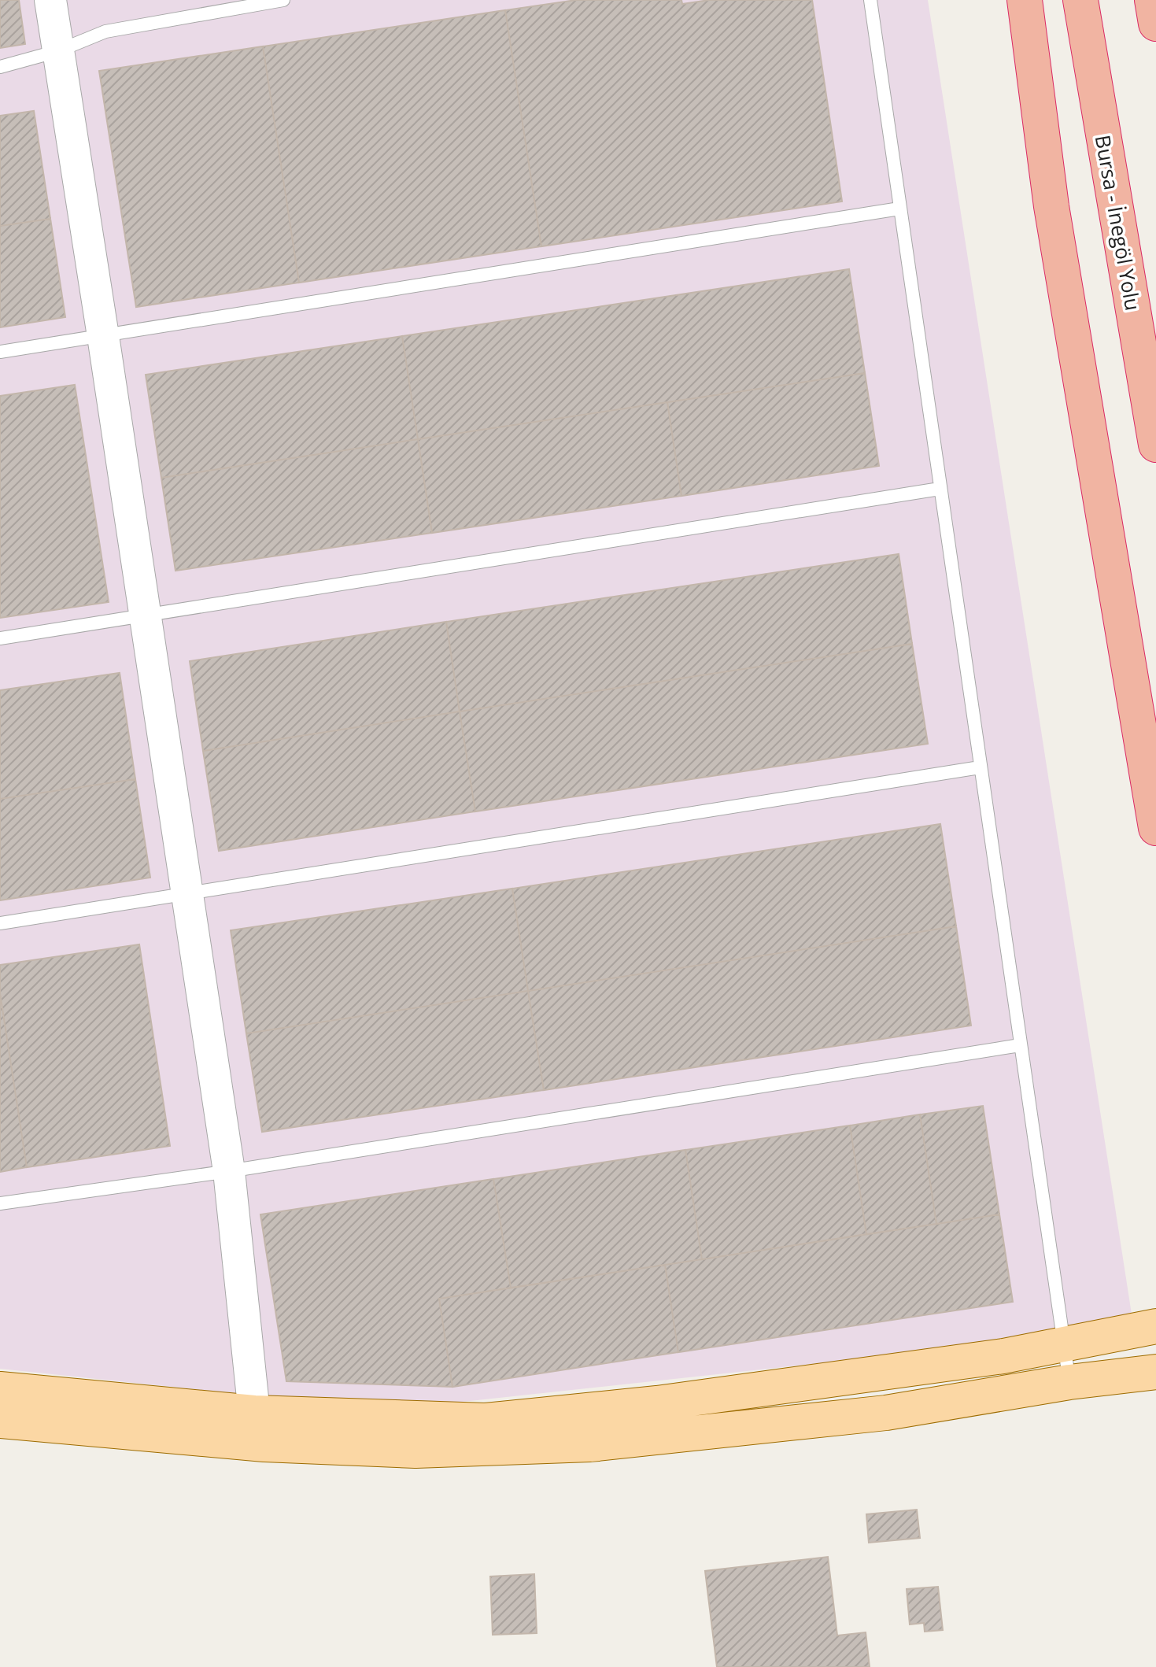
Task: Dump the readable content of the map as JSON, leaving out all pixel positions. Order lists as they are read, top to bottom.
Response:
{
  "streets": {
    "highway": ["Bursa - İnegöl Yolu"]
  }
}
